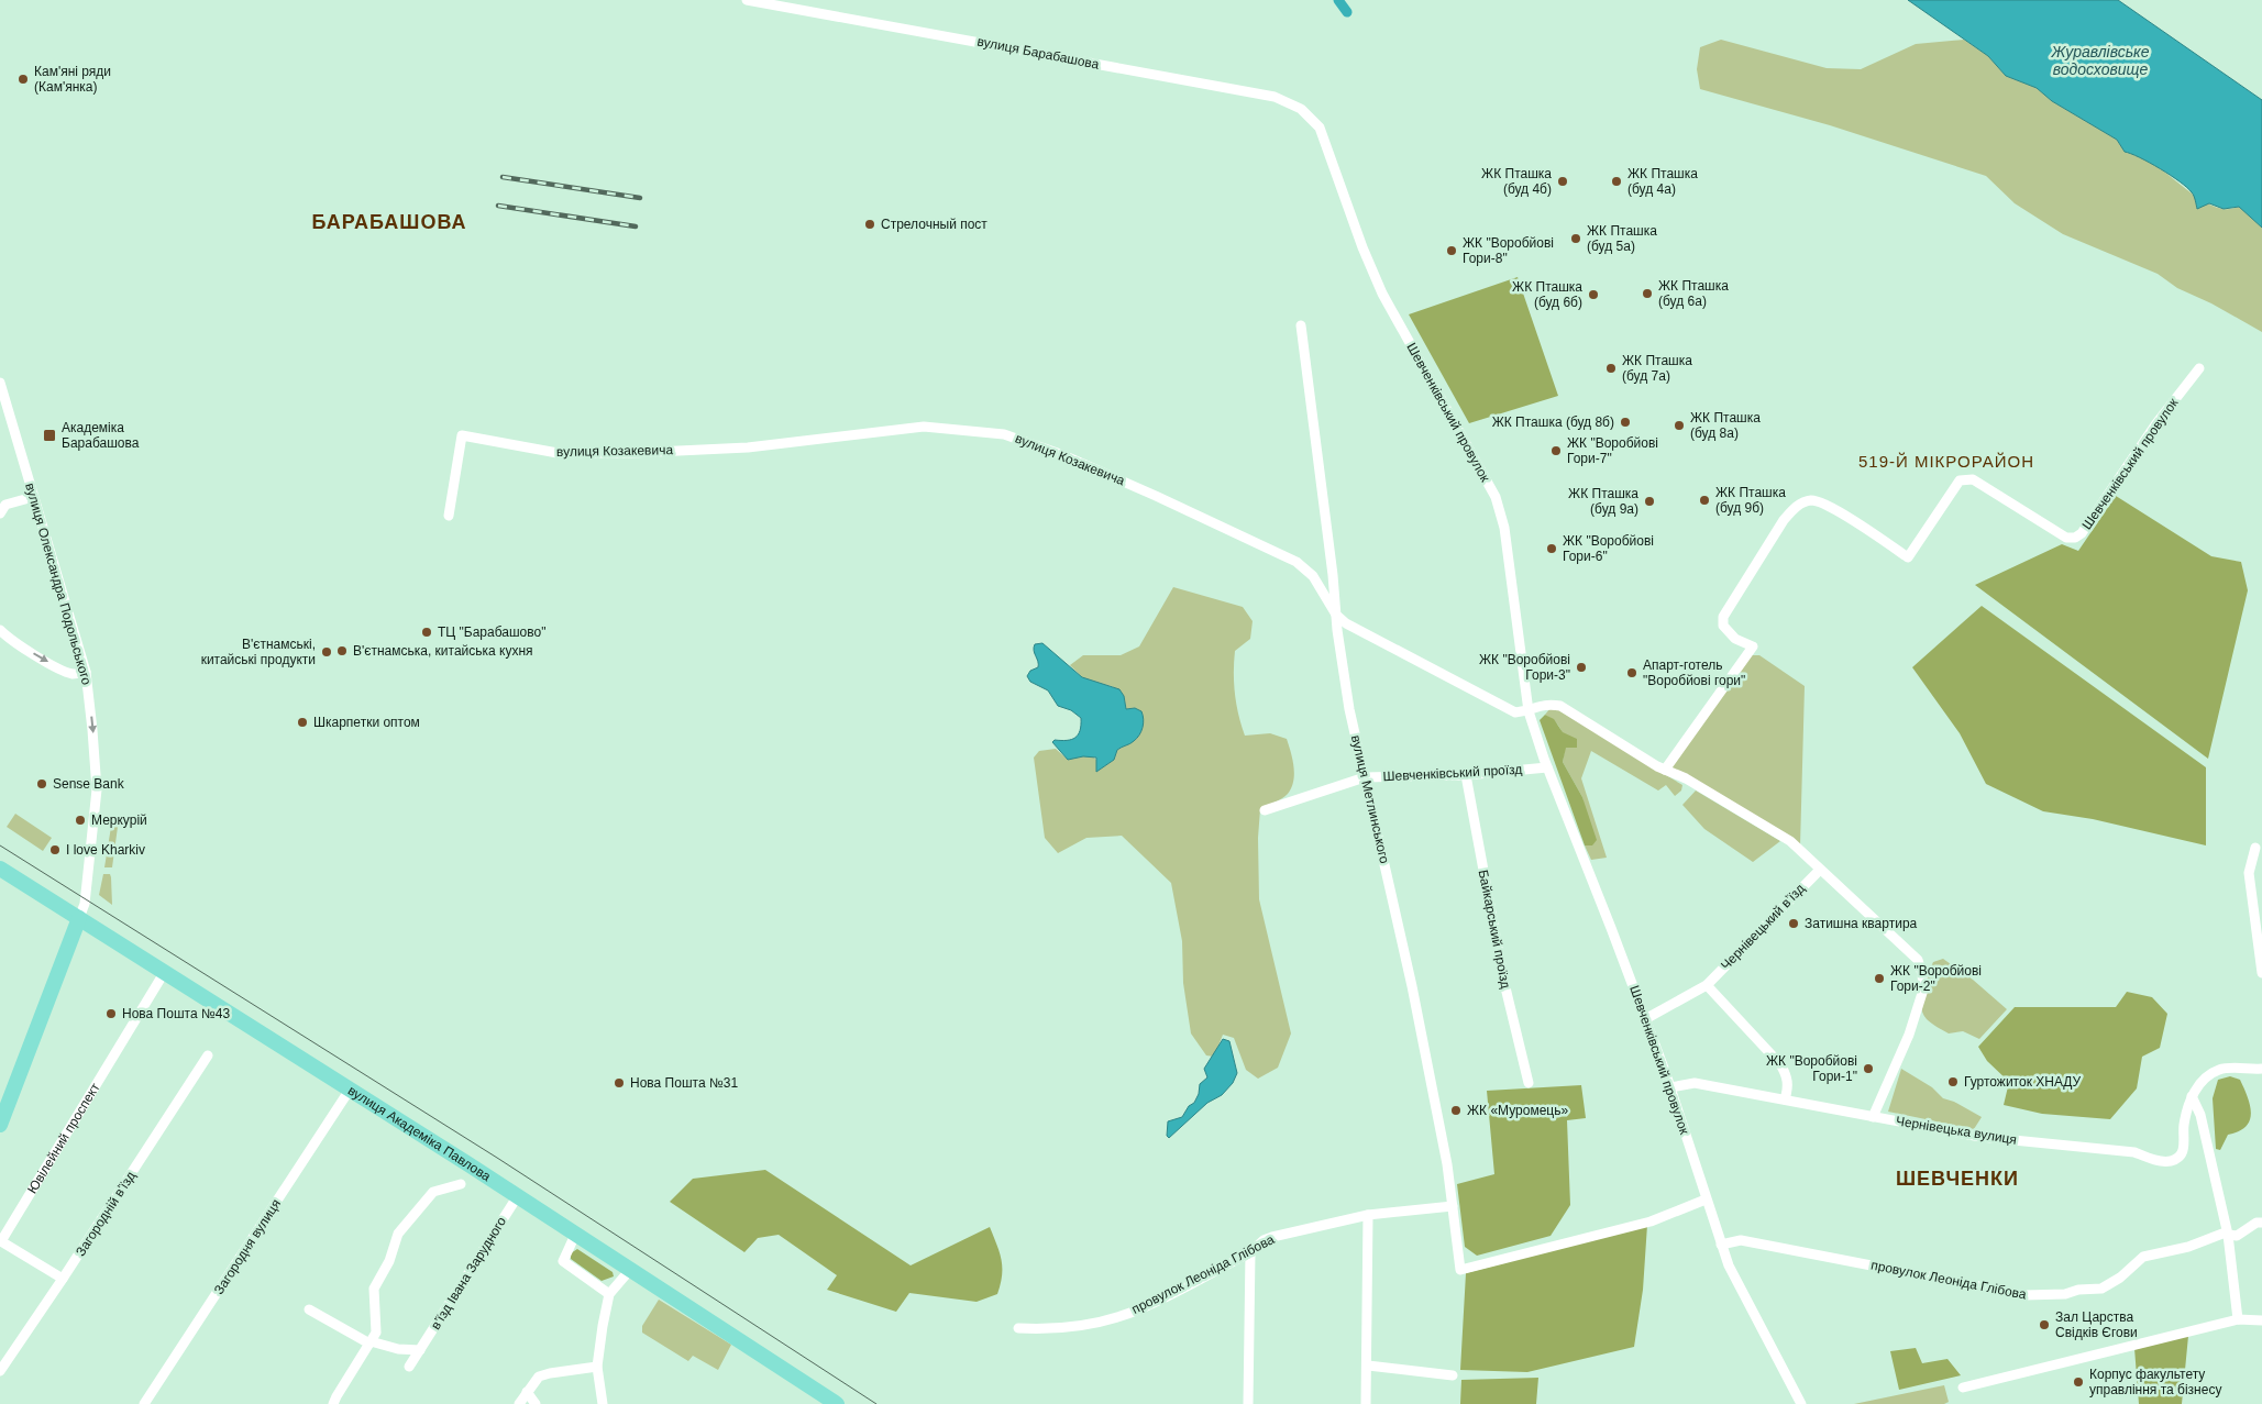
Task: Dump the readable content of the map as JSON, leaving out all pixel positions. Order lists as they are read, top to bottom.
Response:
{
  "streets": {
    "main road": ["вулиця Академіка Павлова"],
    "street": [
      "вулиця Барабашова",
      "Шевченківський провулок",
      "вулиця Козакевича",
      "вулиця Олександра Подольського",
      "Шевченківський проїзд",
      "вулиця Метлинського",
      "Чернівецький вʼїзд",
      "Байкарський проїзд",
      "Чернівецька вулиця",
      "Ювілейний проспект",
      "Загородній вʼїзд",
      "Загородня вулиця",
      "в’їзд Івана Зарудного",
      "провулок Леоніда Глібова"
    ]
  },
  "crossings": [
    ["вулиця Барабашова", "Шевченківський провулок"],
    ["Шевченківський провулок", "вулиця Козакевича"],
    ["Шевченківський провулок", "Шевченківський проїзд"],
    ["Шевченківський провулок", "вулиця Метлинського"],
    ["Шевченківський провулок", "Чернівецький вʼїзд"],
    ["Шевченківський провулок", "Чернівецька вулиця"],
    ["Шевченківський провулок", "провулок Леоніда Глібова"],
    ["вулиця Козакевича", "вулиця Метлинського"],
    ["вулиця Олександра Подольського", "вулиця Академіка Павлова"],
    ["Шевченківський проїзд", "вулиця Метлинського"],
    ["Шевченківський проїзд", "Байкарський проїзд"],
    ["вулиця Метлинського", "провулок Леоніда Глібова"],
    ["вулиця Академіка Павлова", "Ювілейний проспект"],
    ["вулиця Академіка Павлова", "Загородня вулиця"],
    ["вулиця Академіка Павлова", "в’їзд Івана Зарудного"],
    ["Ювілейний проспект", "Загородній вʼїзд"]
  ],
  "one_way": ["вулиця Олександра Подольського"],
  "districts": ["БАРАБАШОВА", "519-Й МІКРОРАЙОН", "ШЕВЧЕНКИ"],
  "water": ["Журавлівське водосховище"],
  "places": {
    "other": [
      "Кам'яні ряди (Кам'янка)",
      "ЖК Пташка (буд 4б)",
      "ЖК Пташка (буд 4а)",
      "Стрелочный пост",
      "ЖК Пташка (буд 5а)",
      "ЖК \"Воробйові Гори-8\"",
      "ЖК Пташка (буд 6а)",
      "ЖК Пташка (буд 6б)",
      "ЖК Пташка (буд 7а)",
      "ЖК Пташка (буд 8б)",
      "ЖК Пташка (буд 8а)",
      "ЖК \"Воробйові Гори-7\"",
      "ЖК Пташка (буд 9б)",
      "ЖК Пташка (буд 9а)",
      "ЖК \"Воробйові Гори-6\"",
      "ТЦ \"Барабашово\"",
      "В'єтнамська, китайська кухня",
      "В'єтнамські, китайські продукти",
      "ЖК \"Воробйові Гори-3\"",
      "Апарт-готель \"Воробйові гори\"",
      "Шкарпетки оптом",
      "Sense Bank",
      "Меркурій",
      "I love Kharkiv",
      "Затишна квартира",
      "ЖК \"Воробйові Гори-2\"",
      "Нова Пошта №43",
      "ЖК \"Воробйові Гори-1\"",
      "Гуртожиток ХНАДУ",
      "Нова Пошта №31",
      "ЖК «Муромець»",
      "Зал Царства Свідків Єгови",
      "Корпус факультету управління та бізнесу"
    ],
    "transit": ["Академіка Барабашова"]
  }
}
